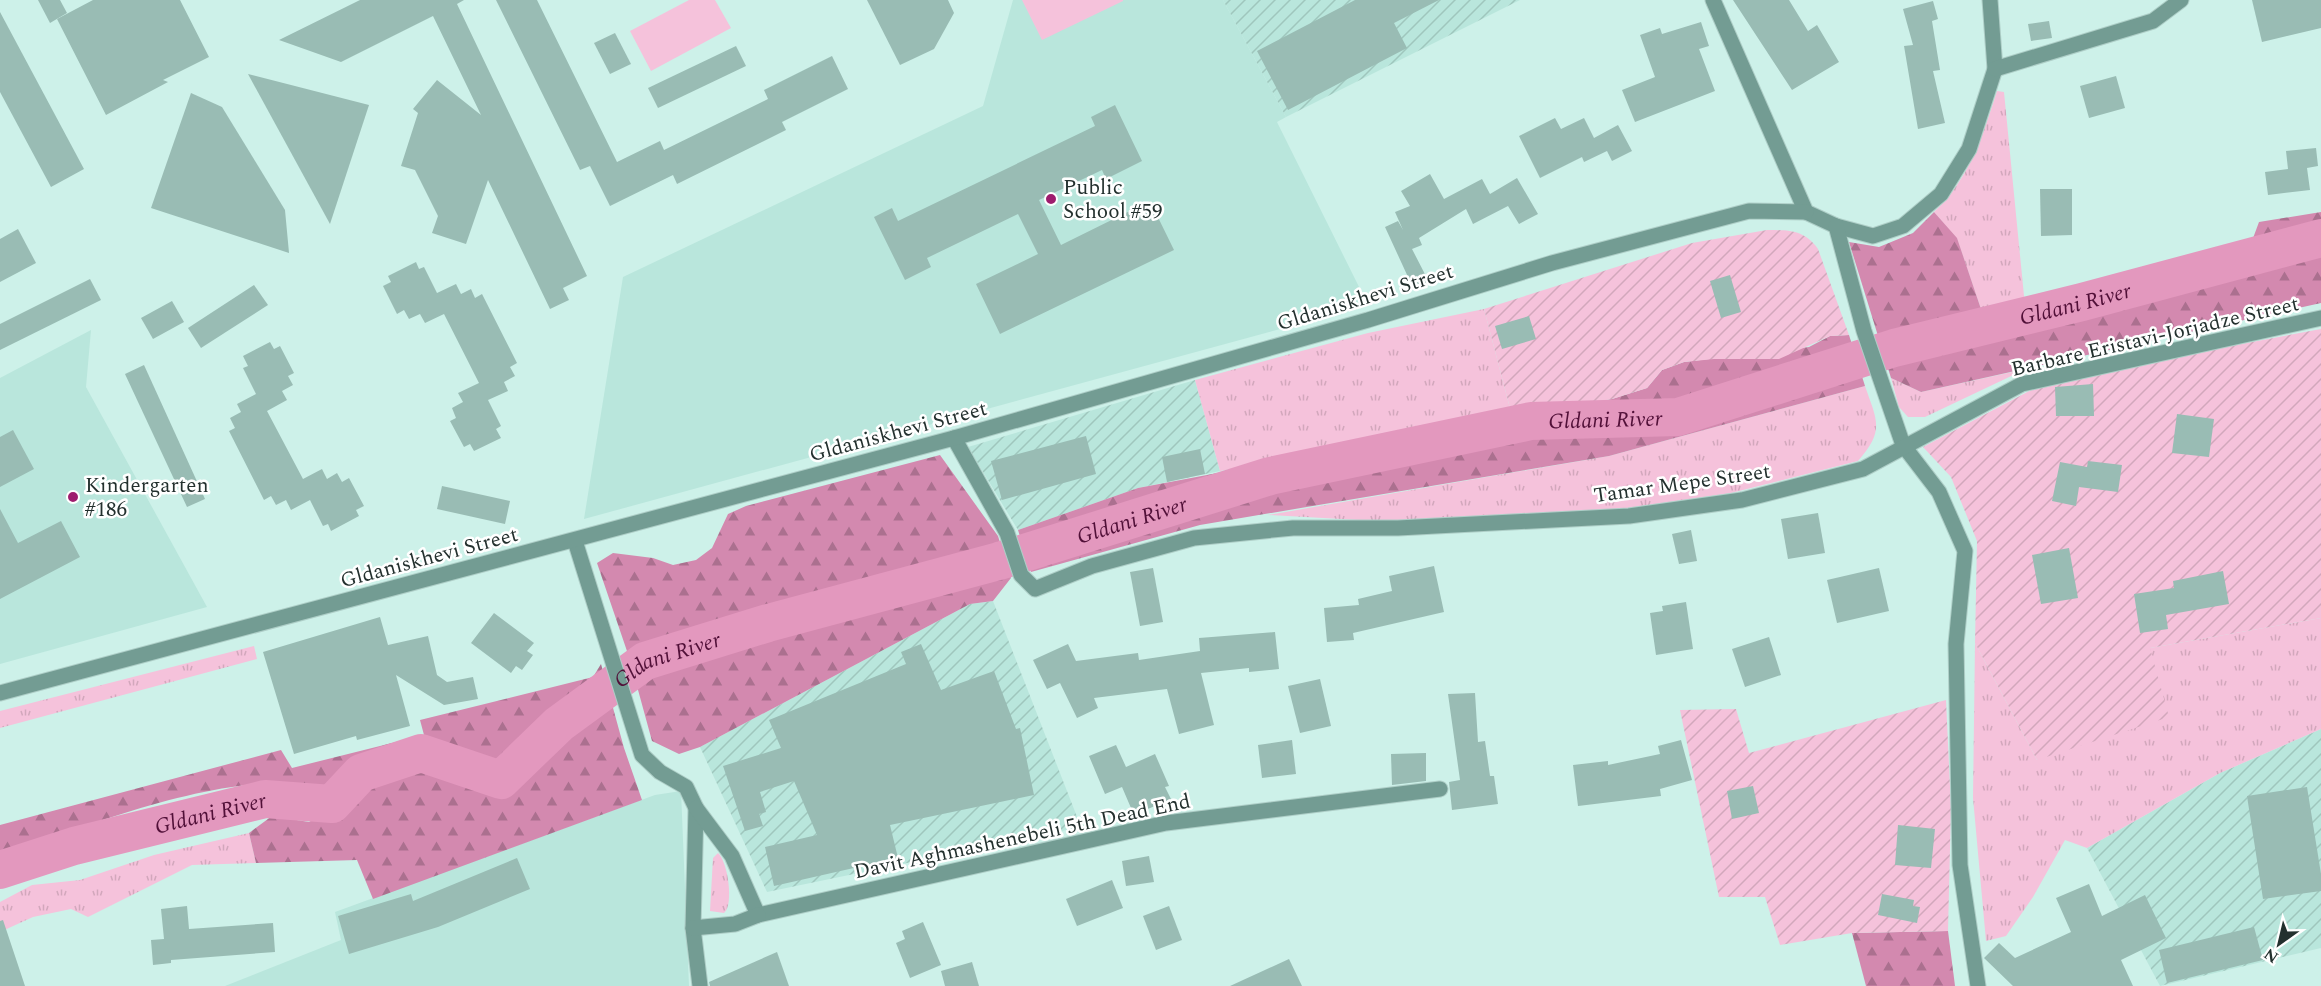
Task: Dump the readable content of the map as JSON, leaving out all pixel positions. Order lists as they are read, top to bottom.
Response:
{
  "streets": {
    "street": [
      "Gldaniskhevi Street",
      "Barbare Eristavi-Jorjadze Street",
      "Tamar Mepe Street",
      "Davit Aghmashenebeli 5th Dead End"
    ]
  },
  "crossings": [
    ["Gldaniskhevi Street", "Tamar Mepe Street"],
    ["Barbare Eristavi-Jorjadze Street", "Tamar Mepe Street"]
  ],
  "water": ["Gldani River"],
  "places": ["Public School #59", "Kindergarten #186"],
  "north": "bottom left"
}
